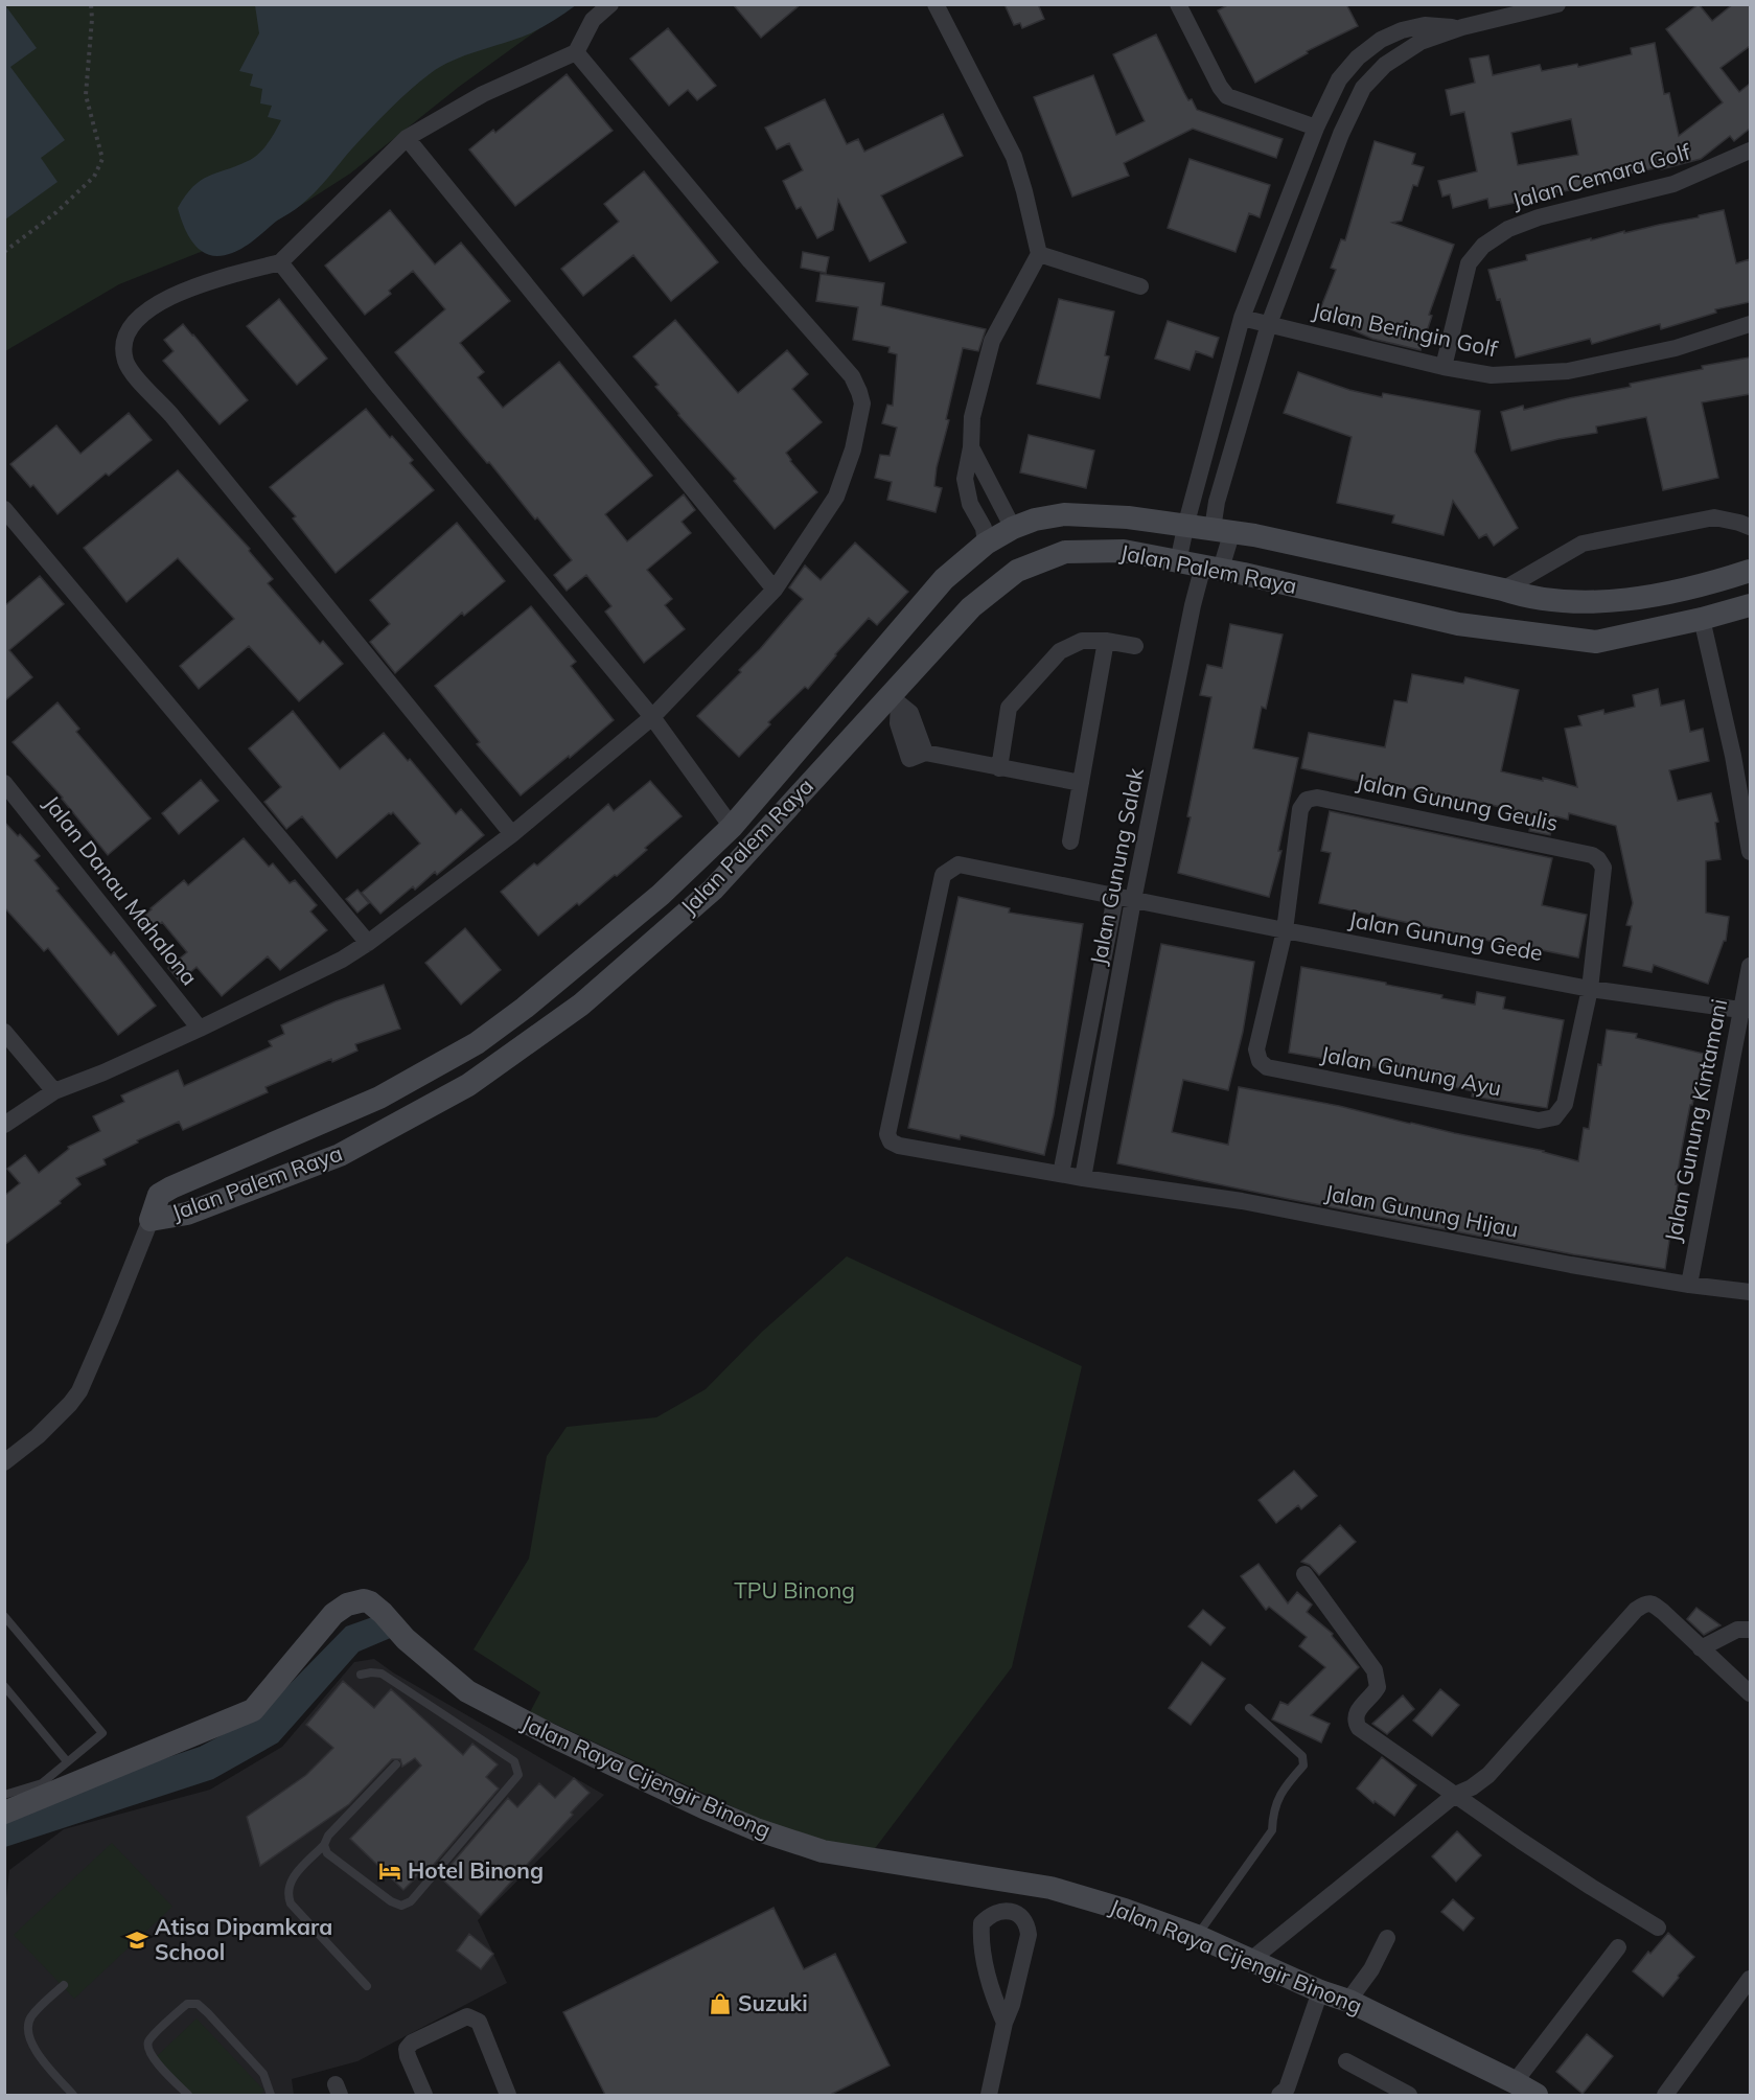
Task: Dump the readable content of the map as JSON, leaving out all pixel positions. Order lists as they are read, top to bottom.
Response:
{
  "streets": {
    "street": [
      "Jalan Cemara Golf",
      "Jalan Beringin Golf",
      "Jalan Palem Raya",
      "Jalan Gunung Geulis",
      "Jalan Gunung Salak",
      "Jalan Danau Mahalona",
      "Jalan Gunung Gede",
      "Jalan Gunung Ayu",
      "Jalan Gunung Kintamani",
      "Jalan Gunung Hijau",
      "Jalan Raya Cijengir Binong"
    ]
  },
  "crossings": [
    ["Jalan Cemara Golf", "Jalan Beringin Golf"],
    ["Jalan Beringin Golf", "Jalan Gunung Salak"],
    ["Jalan Palem Raya", "Jalan Gunung Salak"],
    ["Jalan Gunung Geulis", "Jalan Gunung Gede"],
    ["Jalan Gunung Geulis", "Jalan Gunung Ayu"],
    ["Jalan Gunung Salak", "Jalan Gunung Gede"],
    ["Jalan Gunung Salak", "Jalan Gunung Hijau"],
    ["Jalan Gunung Gede", "Jalan Gunung Ayu"],
    ["Jalan Gunung Gede", "Jalan Gunung Kintamani"],
    ["Jalan Gunung Gede", "Jalan Gunung Hijau"],
    ["Jalan Gunung Kintamani", "Jalan Gunung Hijau"]
  ],
  "parks": ["TPU Binong"],
  "places": {
    "hotel": ["Hotel Binong"],
    "school or university": ["Atisa Dipamkara School"],
    "shop": ["Suzuki"]
  }
}
